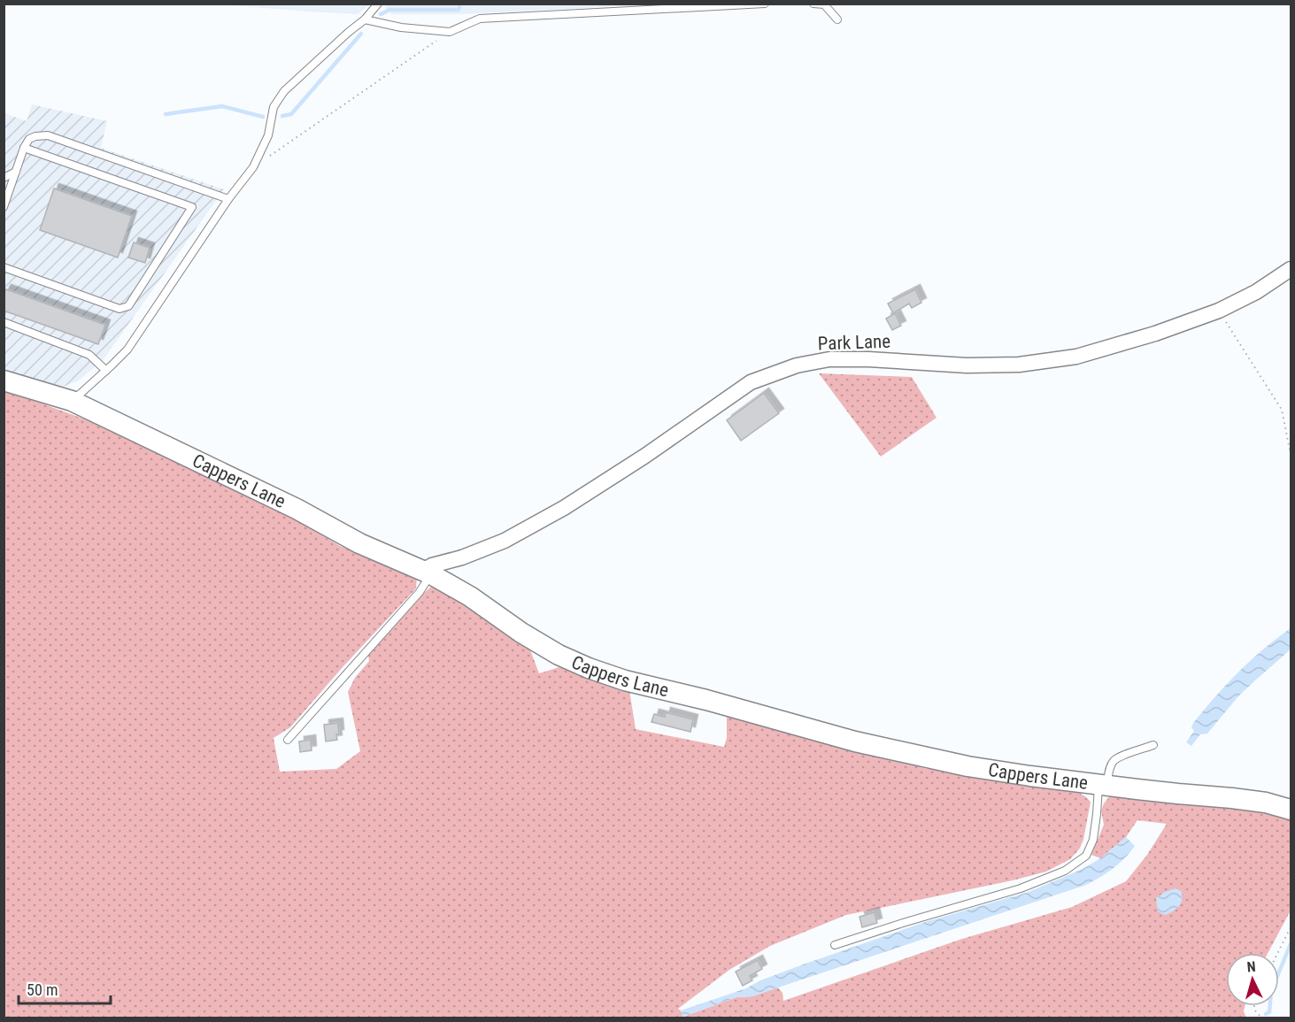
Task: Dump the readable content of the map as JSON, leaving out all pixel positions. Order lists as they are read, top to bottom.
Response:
{
  "streets": {
    "street": ["Park Lane", "Cappers Lane"]
  },
  "crossings": [
    ["Park Lane", "Cappers Lane"]
  ],
  "scale_bar": "50 m",
  "north": "top"
}
